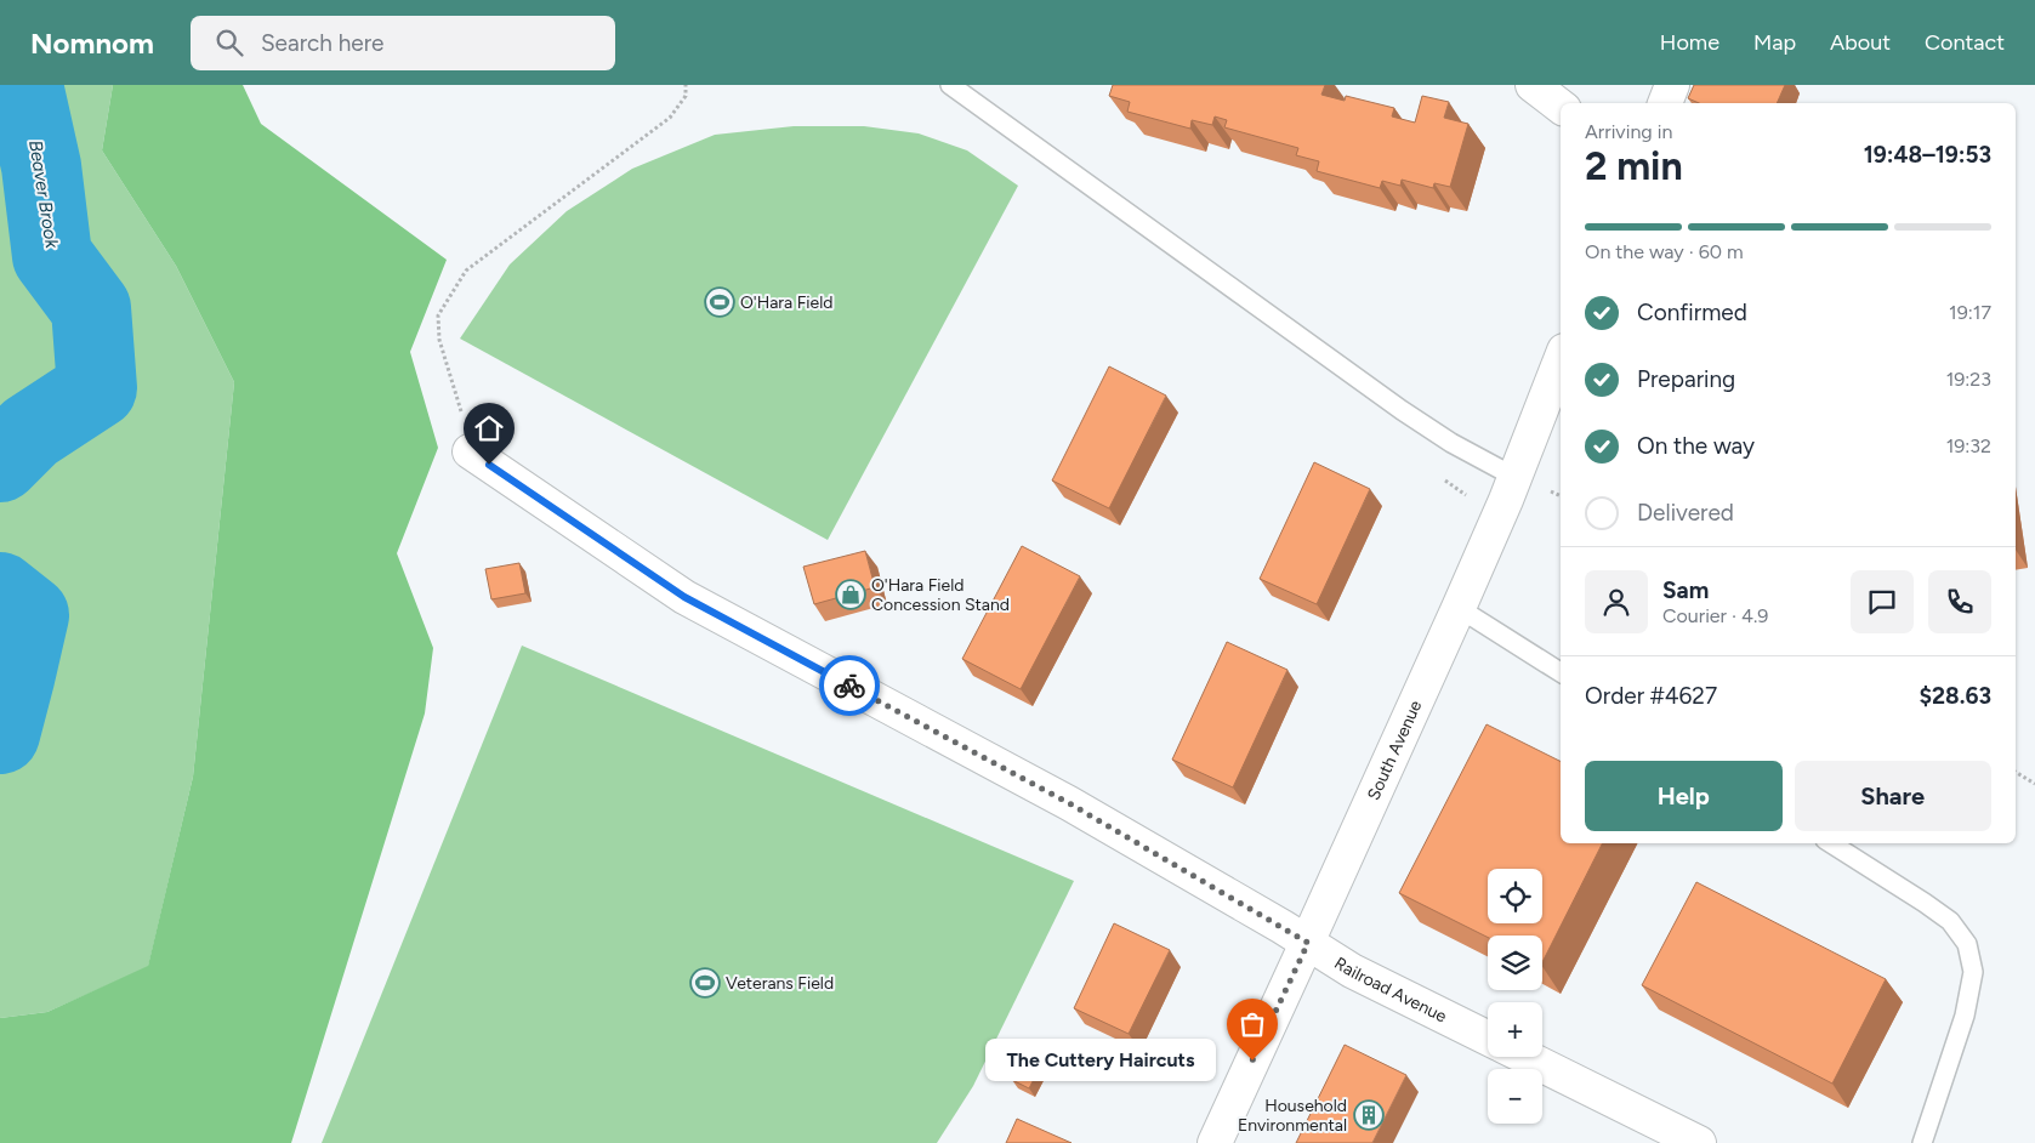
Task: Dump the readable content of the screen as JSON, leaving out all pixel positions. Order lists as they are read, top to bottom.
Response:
{
  "streets": {
    "street": ["South Avenue", "Railroad Avenue"]
  },
  "crossings": [
    ["South Avenue", "Railroad Avenue"]
  ],
  "water": ["Beaver Brook"],
  "places": {
    "sports": ["O'Hara Field", "Veterans Field"],
    "shop": ["O'Hara Field Concession Stand"],
    "other": ["The Cuttery Haircuts"],
    "building": ["Household Environmental"]
  },
  "page": {
    "header": "Nomnom",
    "search": "Search here",
    "nav": [
      "Home",
      "Map",
      "About",
      "Contact"
    ],
    "heading": ["2 min", "Arriving in", "19:48–19:53"],
    "panel": [
      "Sam",
      "Courier · 4.9",
      "Order #4627",
      "$28.63"
    ],
    "bar": "On the way · 60 m",
    "list": [
      ["Confirmed", "19:17"],
      ["Preparing", "19:23"],
      ["On the way", "19:32"],
      "Delivered"
    ],
    "buttons": ["Help", "Share"],
    "map_buttons": ["+", "−"],
    "bubble": "The Cuttery Haircuts"
  }
}
